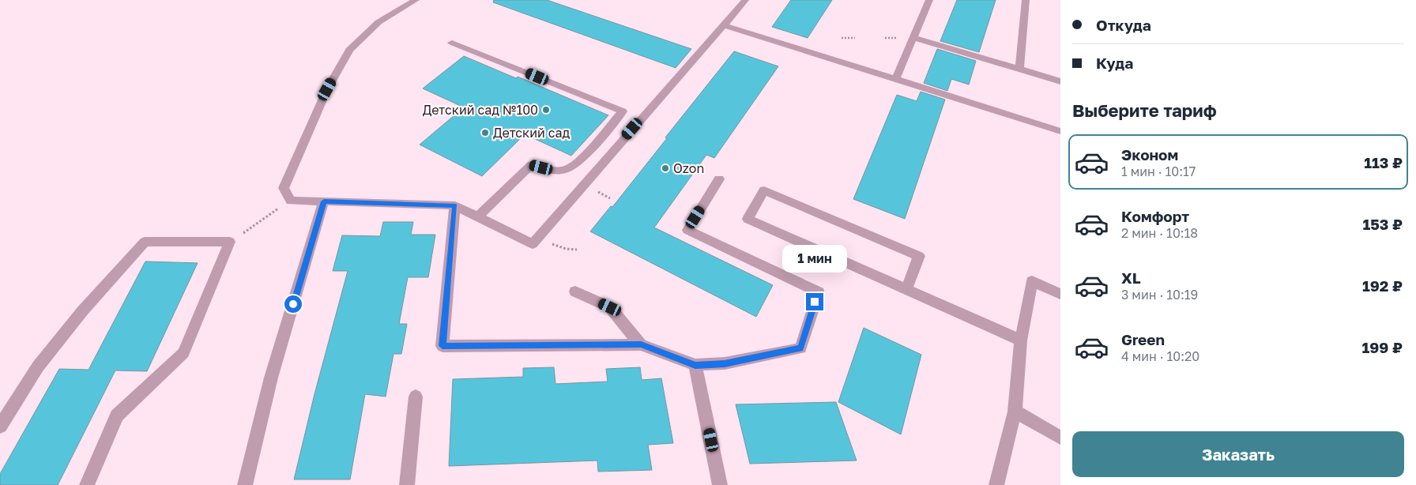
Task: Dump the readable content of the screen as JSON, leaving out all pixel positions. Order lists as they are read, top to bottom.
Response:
{
  "places": ["Детский сад №100", "Детский сад", "Ozon"],
  "page": {
    "banner": ["Откуда", "Куда"],
    "heading": "Выберите тариф",
    "list": [
      {
        "name": "Эконом",
        "note": "1 мин · 10:17",
        "value": "113 ₽"
      },
      {
        "name": "Комфорт",
        "note": "2 мин · 10:18",
        "value": "153 ₽"
      },
      {
        "name": "XL",
        "note": "3 мин · 10:19",
        "value": "192 ₽"
      },
      {
        "name": "Green",
        "note": "4 мин · 10:20",
        "value": "199 ₽"
      }
    ],
    "bubble": "1 мин",
    "buttons": "Заказать"
  }
}
